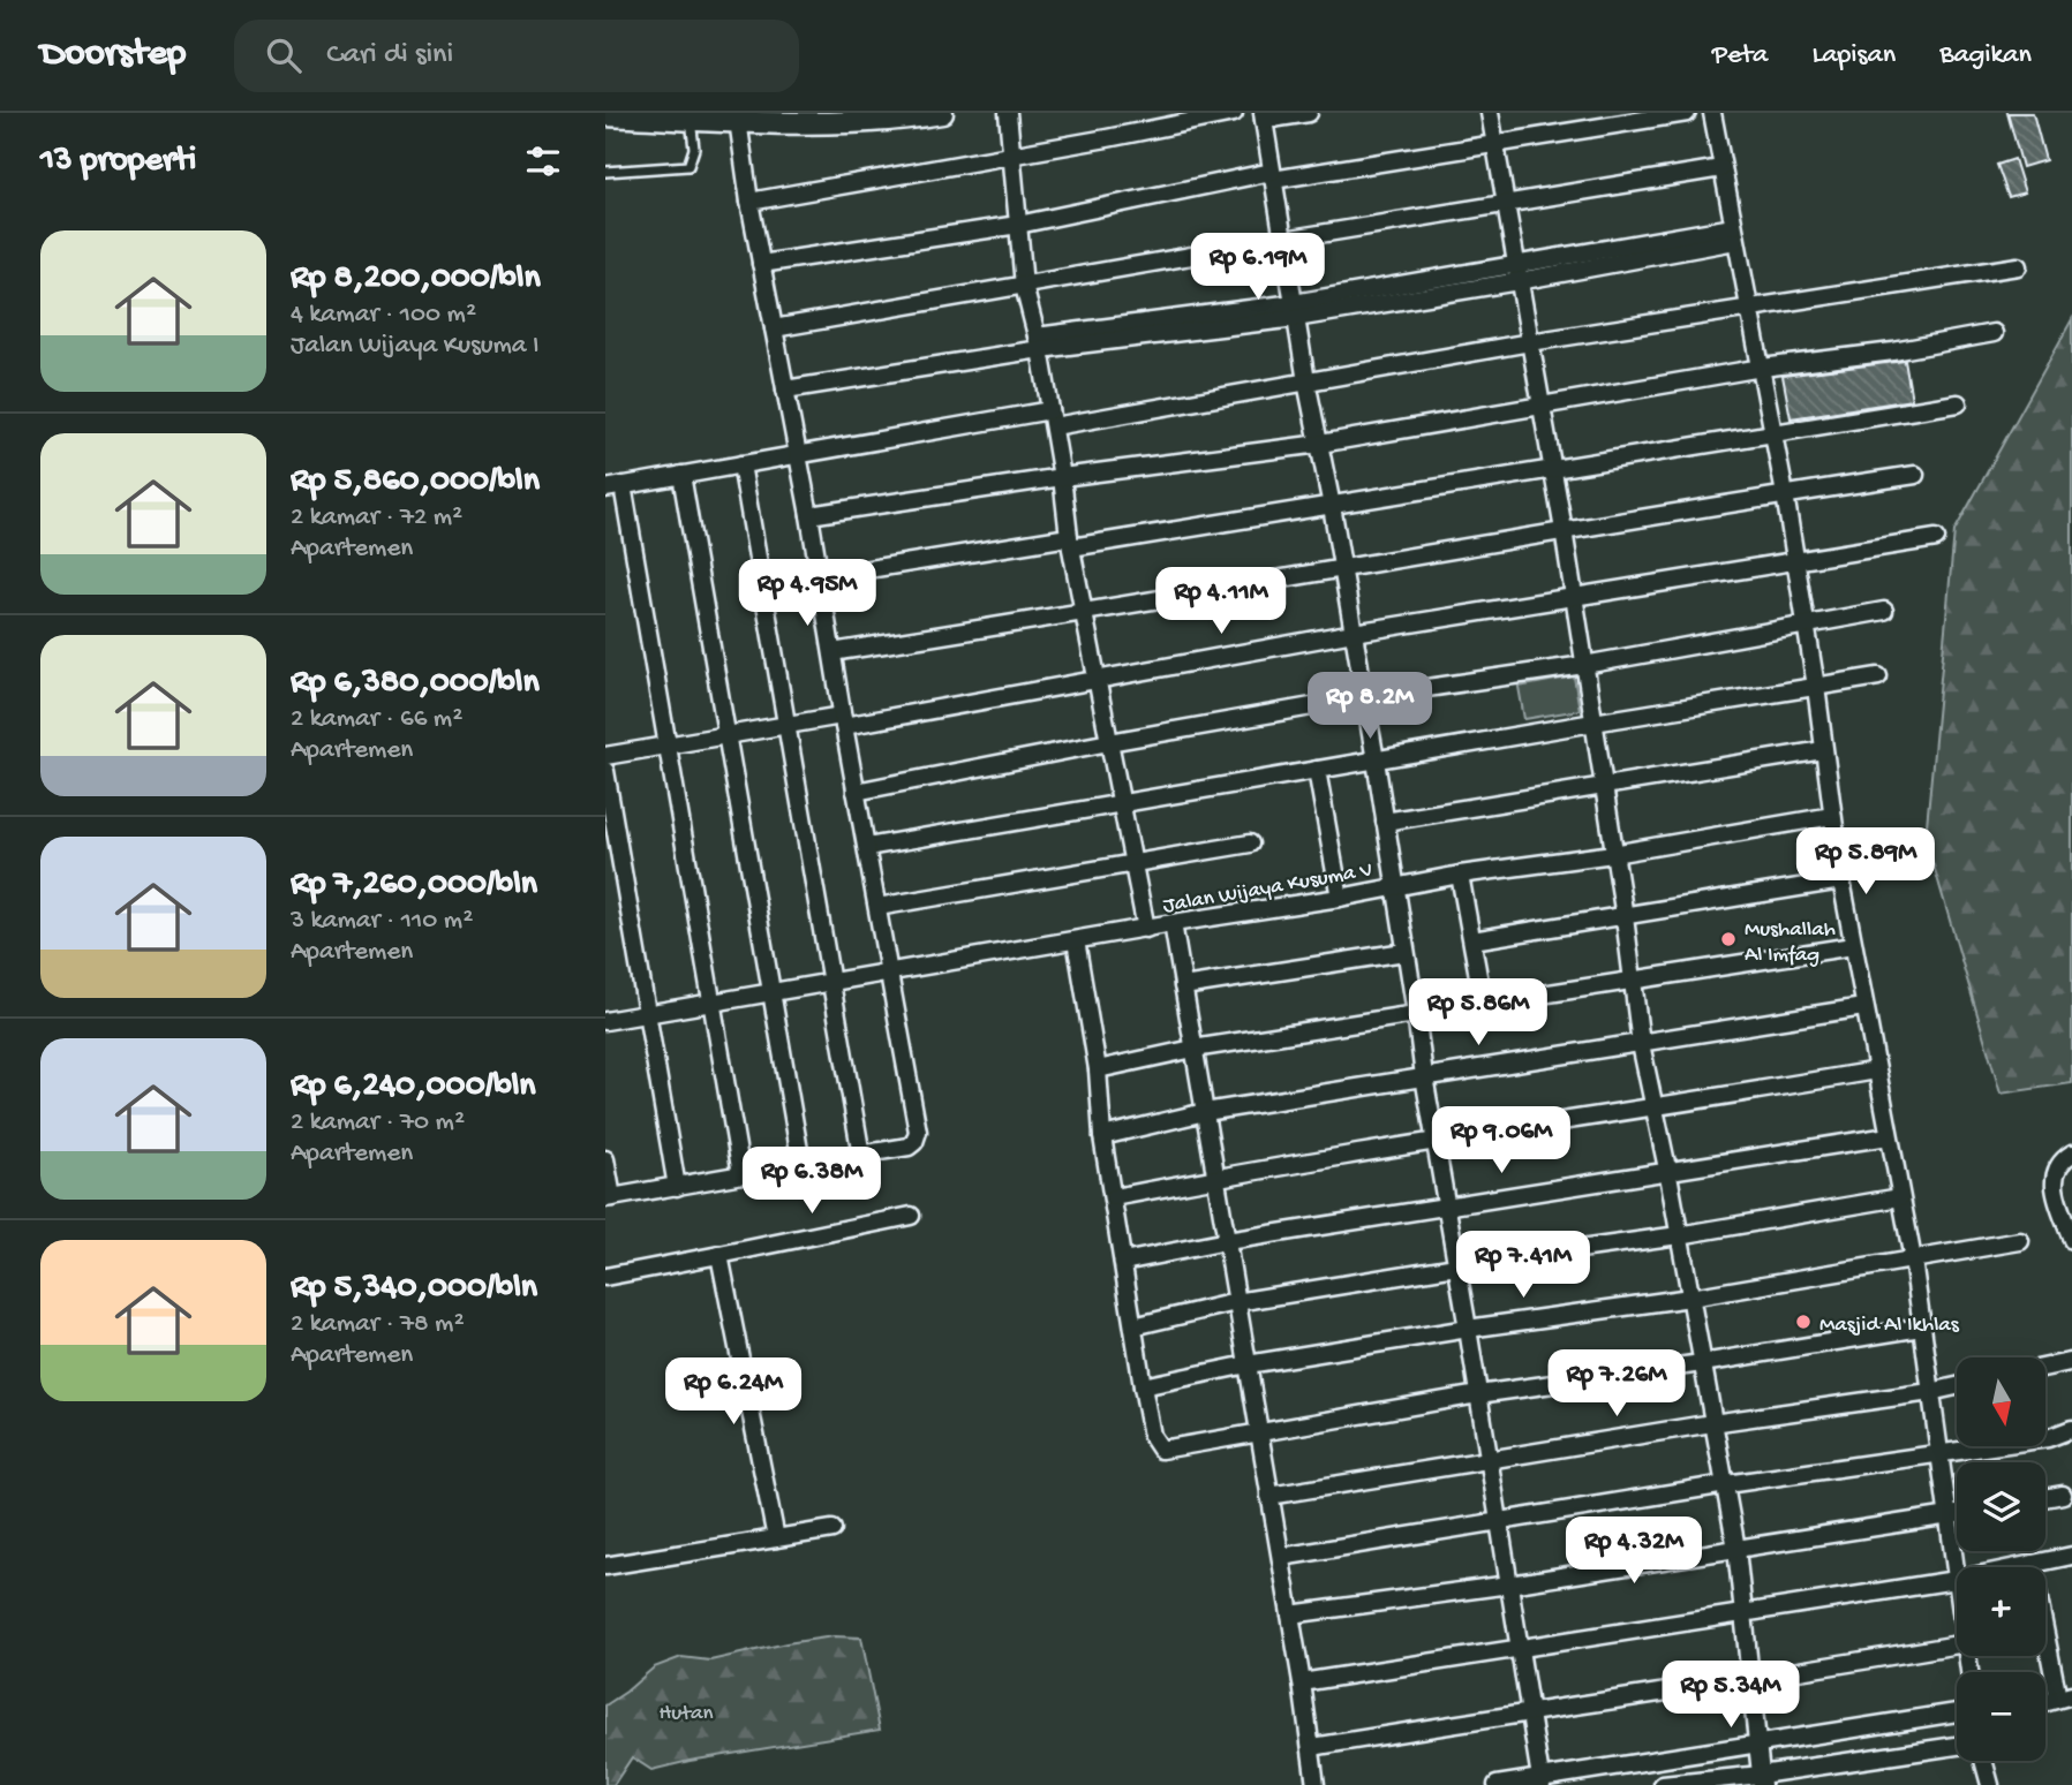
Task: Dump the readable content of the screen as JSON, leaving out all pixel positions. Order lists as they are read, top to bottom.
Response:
{
  "streets": {
    "street": ["Jalan Wijaya Kusuma V"]
  },
  "parks": ["Hutan"],
  "places": ["Mushallah Al Imfag", "Masjid Al Ikhlas"],
  "north": "bottom",
  "page": {
    "header": "Doorstep",
    "search": "Cari di sini",
    "nav": ["Peta", "Lapisan", "Bagikan"],
    "heading": "13 properti",
    "list": [
      {
        "name": "Rp 8,200,000/bln",
        "note": "4 kamar · 100 m² · Jalan Wijaya Kusuma I"
      },
      {
        "name": "Rp 5,860,000/bln",
        "note": "2 kamar · 72 m² · Apartemen"
      },
      {
        "name": "Rp 6,380,000/bln",
        "note": "2 kamar · 66 m² · Apartemen"
      },
      {
        "name": "Rp 7,260,000/bln",
        "note": "3 kamar · 110 m² · Apartemen"
      },
      {
        "name": "Rp 6,240,000/bln",
        "note": "2 kamar · 70 m² · Apartemen"
      },
      {
        "name": "Rp 5,340,000/bln",
        "note": "2 kamar · 78 m² · Apartemen"
      }
    ],
    "price": [
      "Rp 6.19M",
      "Rp 4.95M",
      "Rp 4.11M",
      "Rp 8.2M",
      "Rp 5.89M",
      "Rp 5.86M",
      "Rp 9.06M",
      "Rp 6.38M",
      "Rp 7.41M",
      "Rp 7.26M",
      "Rp 6.24M",
      "Rp 4.32M",
      "Rp 5.34M"
    ],
    "map_buttons": ["+", "−"]
  }
}
